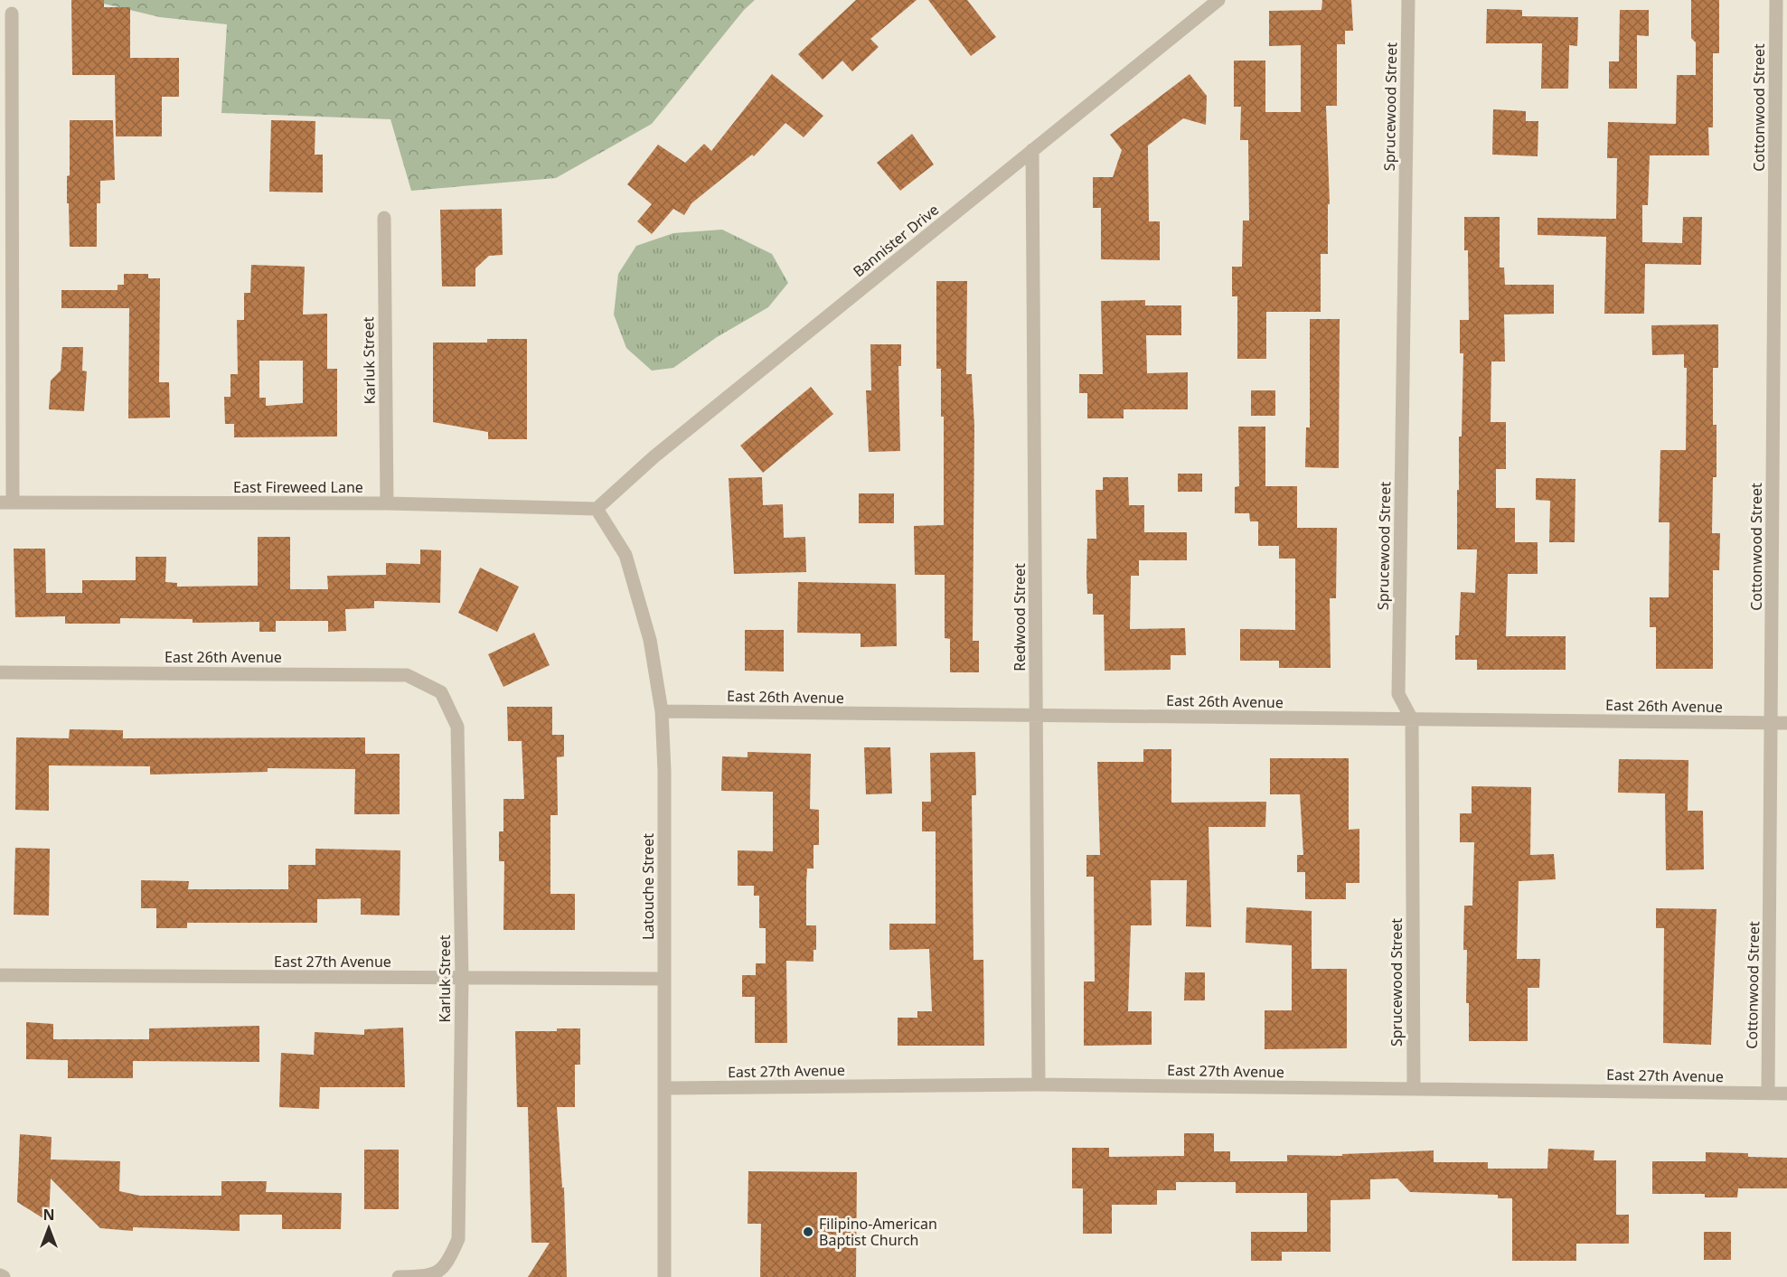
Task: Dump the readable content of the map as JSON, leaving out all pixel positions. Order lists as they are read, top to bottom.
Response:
{
  "streets": {
    "street": [
      "Sprucewood Street",
      "Cottonwood Street",
      "Bannister Drive",
      "Karluk Street",
      "East Fireweed Lane",
      "Redwood Street",
      "East 26th Avenue",
      "Latouche Street",
      "East 27th Avenue"
    ]
  },
  "crossings": [
    ["Sprucewood Street", "East 26th Avenue"],
    ["Sprucewood Street", "East 27th Avenue"],
    ["Cottonwood Street", "East 26th Avenue"],
    ["Cottonwood Street", "East 27th Avenue"],
    ["Bannister Drive", "East Fireweed Lane"],
    ["Bannister Drive", "Redwood Street"],
    ["Bannister Drive", "Latouche Street"],
    ["Karluk Street", "East Fireweed Lane"],
    ["Karluk Street", "East 26th Avenue"],
    ["Karluk Street", "East 27th Avenue"],
    ["East Fireweed Lane", "Latouche Street"],
    ["Redwood Street", "East 26th Avenue"],
    ["Redwood Street", "East 27th Avenue"],
    ["East 26th Avenue", "Latouche Street"],
    ["Latouche Street", "East 27th Avenue"]
  ],
  "places": ["Filipino-American Baptist Church"],
  "north": "top"
}
